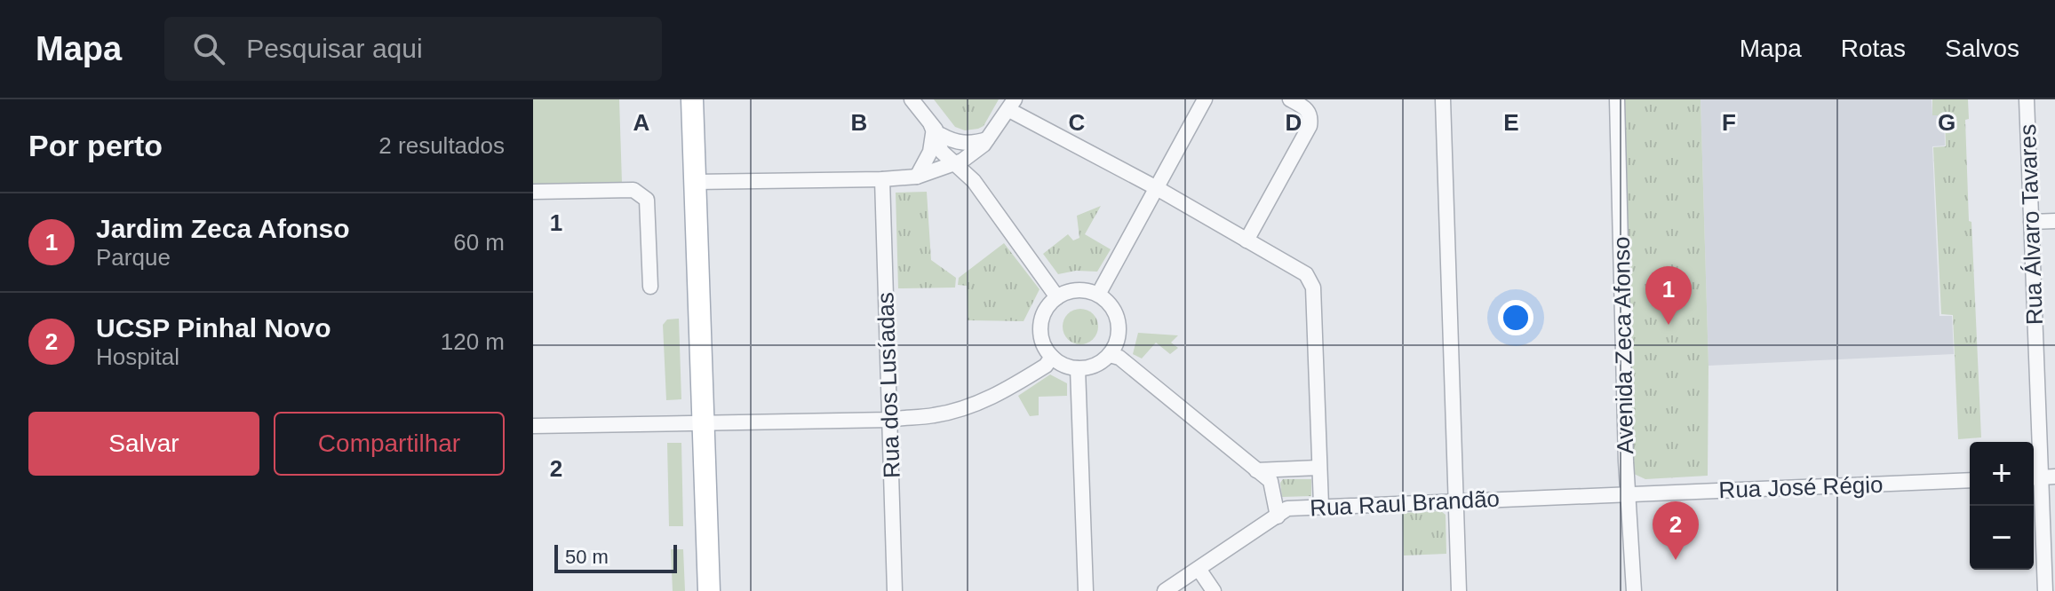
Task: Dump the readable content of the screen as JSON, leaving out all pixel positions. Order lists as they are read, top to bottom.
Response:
{
  "streets": {
    "street": [
      "Rua Álvaro Tavares",
      "Avenida Zeca Afonso",
      "Rua dos Lusíadas",
      "Rua José Régio",
      "Rua Raul Brandão"
    ]
  },
  "crossings": [
    ["Avenida Zeca Afonso", "Rua José Régio"],
    ["Avenida Zeca Afonso", "Rua Raul Brandão"],
    ["Rua José Régio", "Rua Raul Brandão"]
  ],
  "scale_bar": "50 m",
  "page": {
    "header": "Mapa",
    "search": "Pesquisar aqui",
    "nav": ["Mapa", "Rotas", "Salvos"],
    "heading": ["Por perto", "2 resultados"],
    "list": [
      {
        "mark": "1",
        "name": "Jardim Zeca Afonso",
        "note": "Parque",
        "value": "60 m"
      },
      {
        "mark": "2",
        "name": "UCSP Pinhal Novo",
        "note": "Hospital",
        "value": "120 m"
      }
    ],
    "pins": ["1", "2"],
    "buttons": ["Salvar", "Compartilhar"],
    "map_buttons": ["+", "−"],
    "scale": "50 m"
  },
  "grid": {
    "columns": [
      "A",
      "B",
      "C",
      "D",
      "E",
      "F",
      "G"
    ],
    "rows": ["1", "2"]
  }
}
